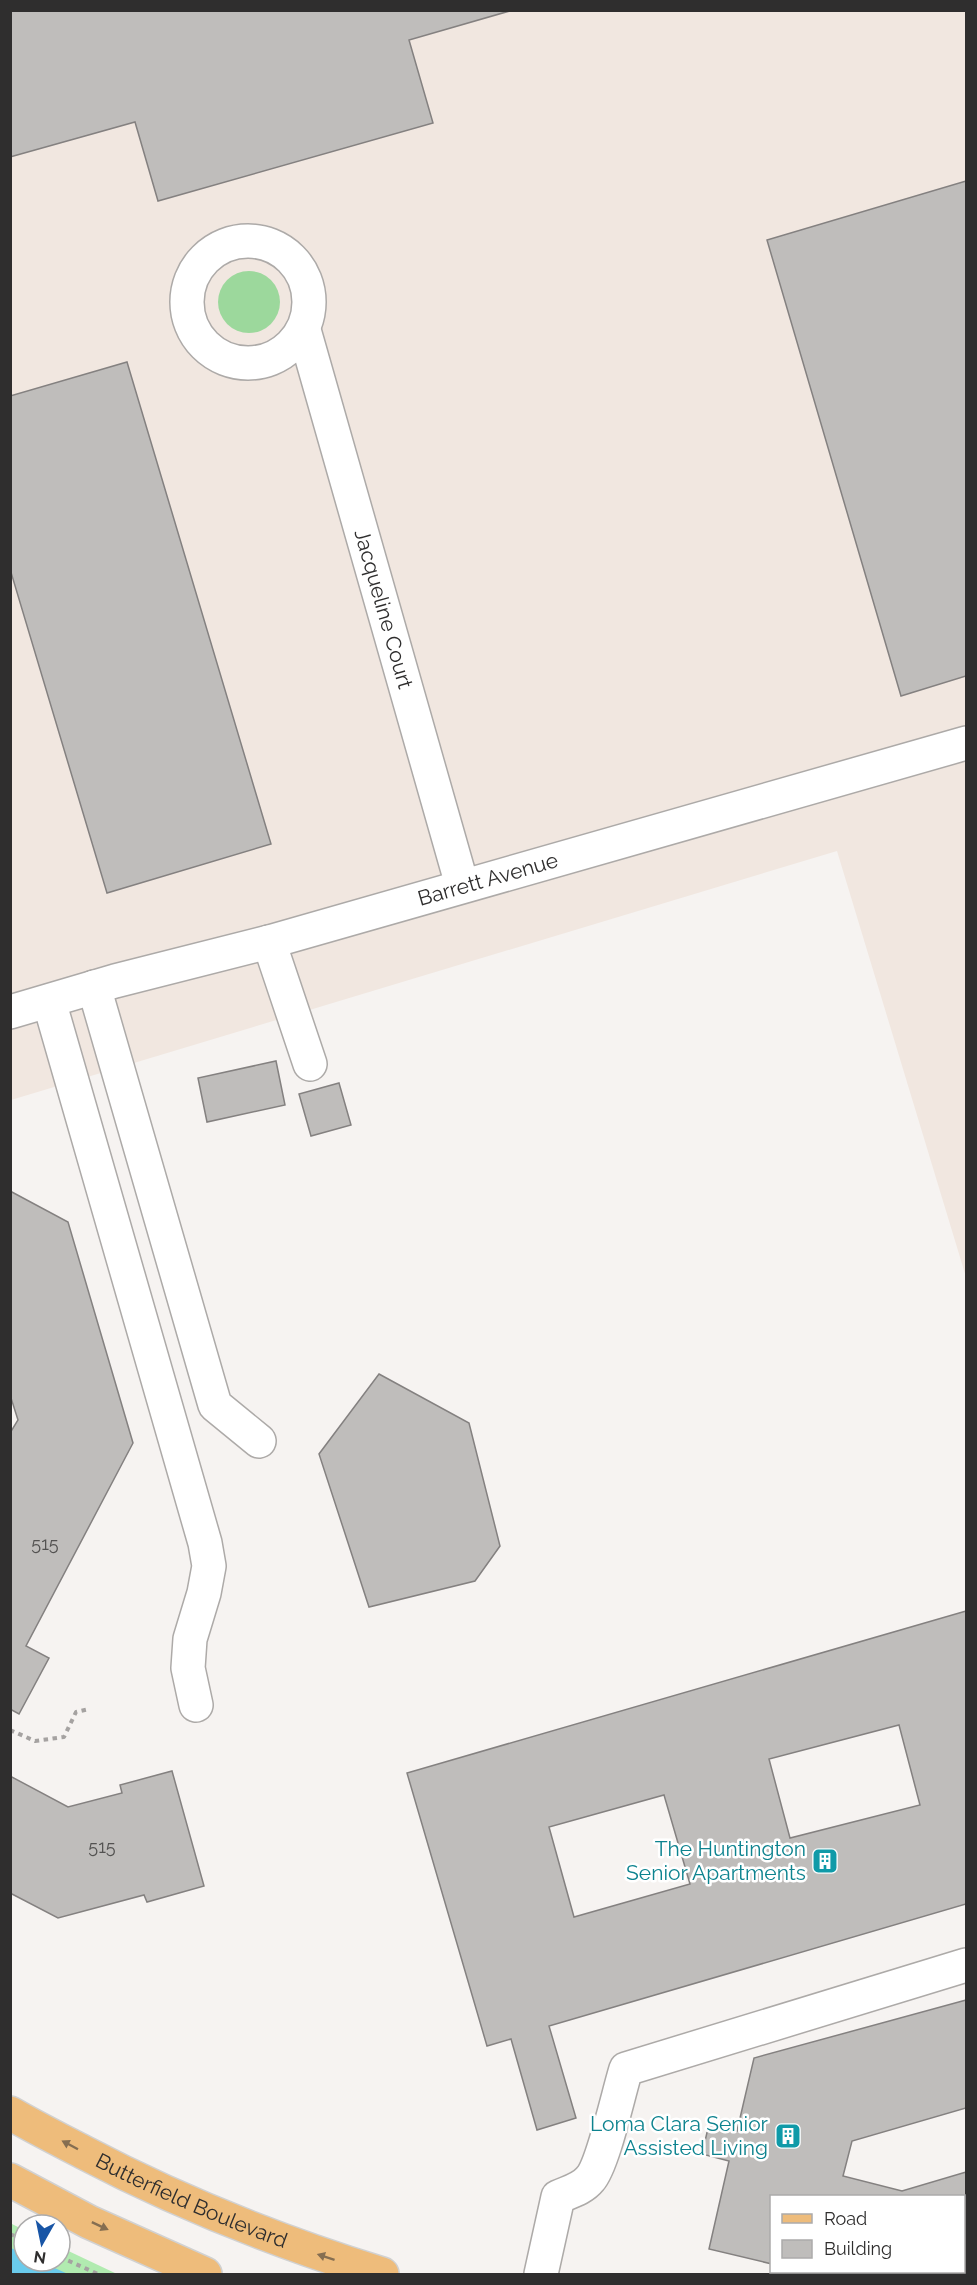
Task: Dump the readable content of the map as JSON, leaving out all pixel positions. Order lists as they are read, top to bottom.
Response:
{
  "streets": {
    "main road": ["Butterfield Boulevard"],
    "street": ["Jacqueline Court", "Barrett Avenue"]
  },
  "crossings": [
    ["Jacqueline Court", "Barrett Avenue"]
  ],
  "places": {
    "building": ["The Huntington Senior Apartments", "Loma Clara Senior Assisted Living"]
  },
  "house_numbers": ["515", "515"],
  "legend": ["Road", "Building"],
  "north": "bottom"
}
